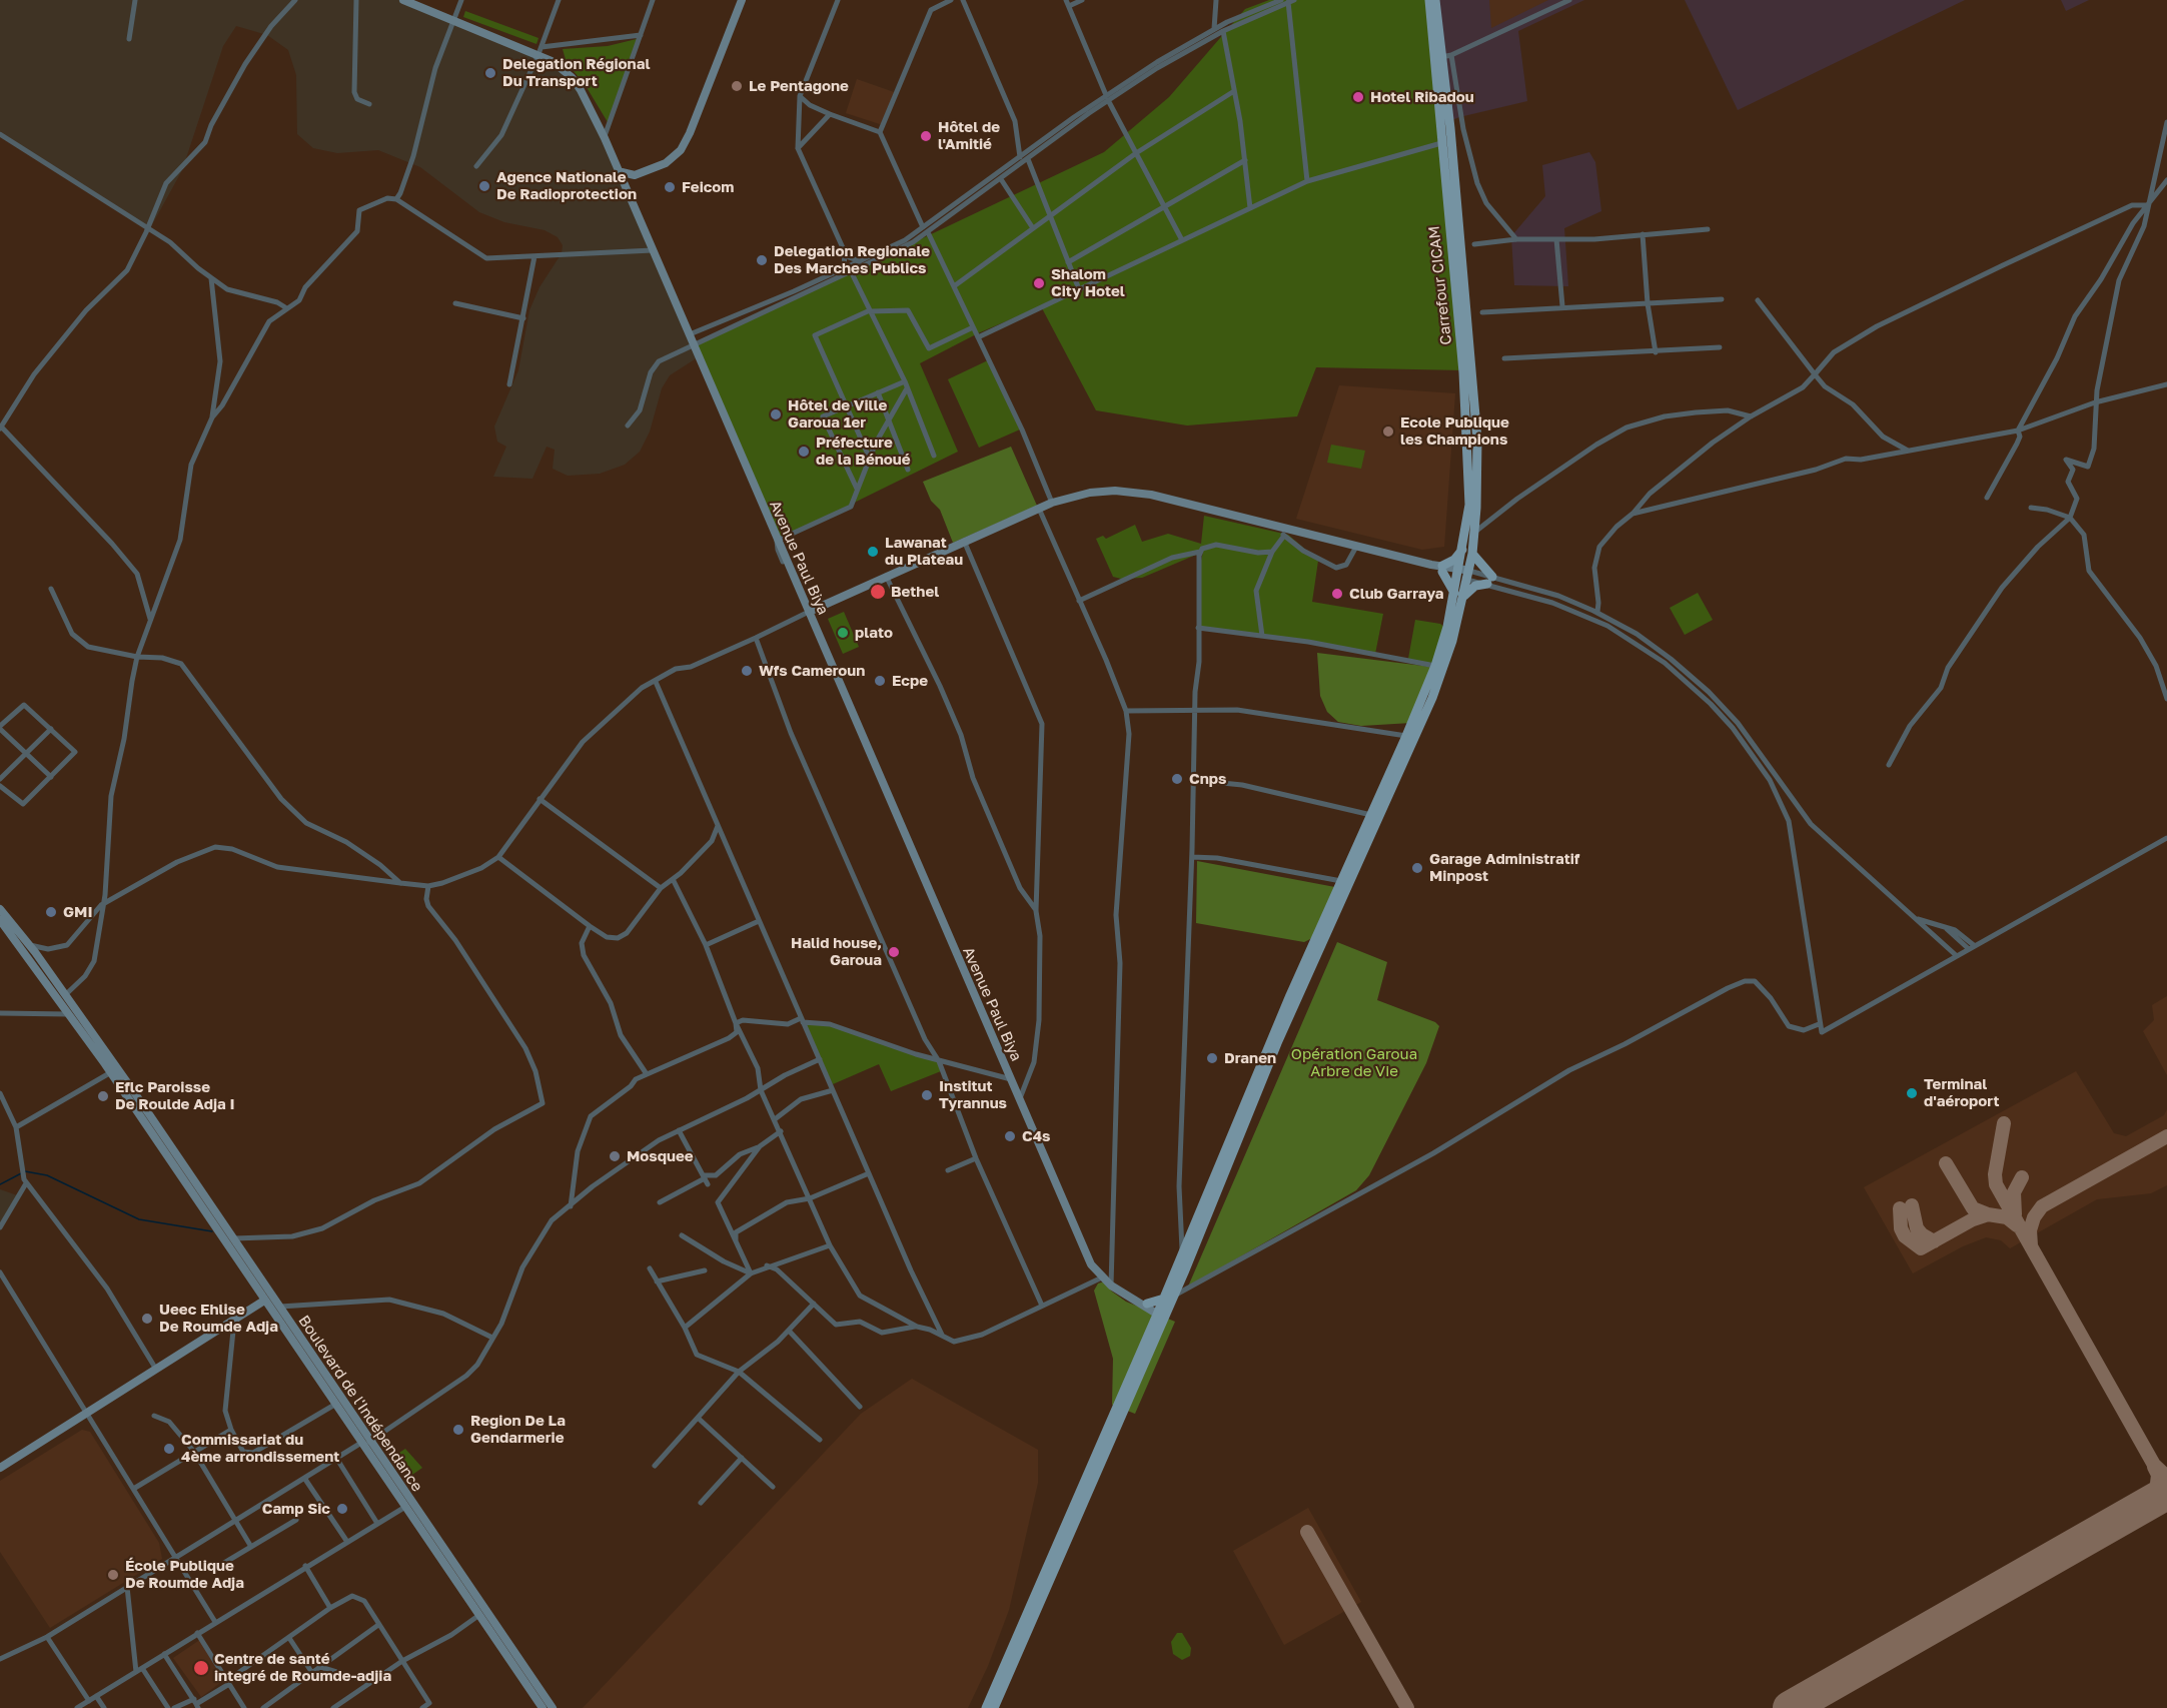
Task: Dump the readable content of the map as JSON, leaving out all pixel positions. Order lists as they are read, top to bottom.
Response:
{
  "streets": {
    "main road": ["Carrefour CICAM", "Avenue Paul Biya", "Boulevard de l'Indépendance"]
  },
  "parks": ["Opération Garoua Arbre de Vie"],
  "places": [
    "Delegation Régional Du Transport",
    "Le Pentagone",
    "Hotel Ribadou",
    "Hôtel de l'Amitié",
    "Agence Nationale De Radioprotection",
    "Feicom",
    "Delegation Regionale Des Marches Publics",
    "Shalom City Hotel",
    "Hôtel de Ville Garoua 1er",
    "Ecole Publique les Champions",
    "Préfecture de la Bénoué",
    "Lawanat du Plateau",
    "Bethel",
    "Club Garraya",
    "plato",
    "Wfs Cameroun",
    "Ecpe",
    "Cnps",
    "Garage Administratif Minpost",
    "GMI",
    "Halid house, Garoua",
    "Dranen",
    "Terminal d'aéroport",
    "Institut Tyrannus",
    "Eflc Paroisse De Roulde Adja I",
    "C4s",
    "Mosquee",
    "Ueec Ehlise De Roumde Adja",
    "Region De La Gendarmerie",
    "Commissariat du 4ème arrondissement",
    "Camp Sic",
    "École Publique De Roumde Adja",
    "Centre de santé integré de Roumde-adjia"
  ]
}
